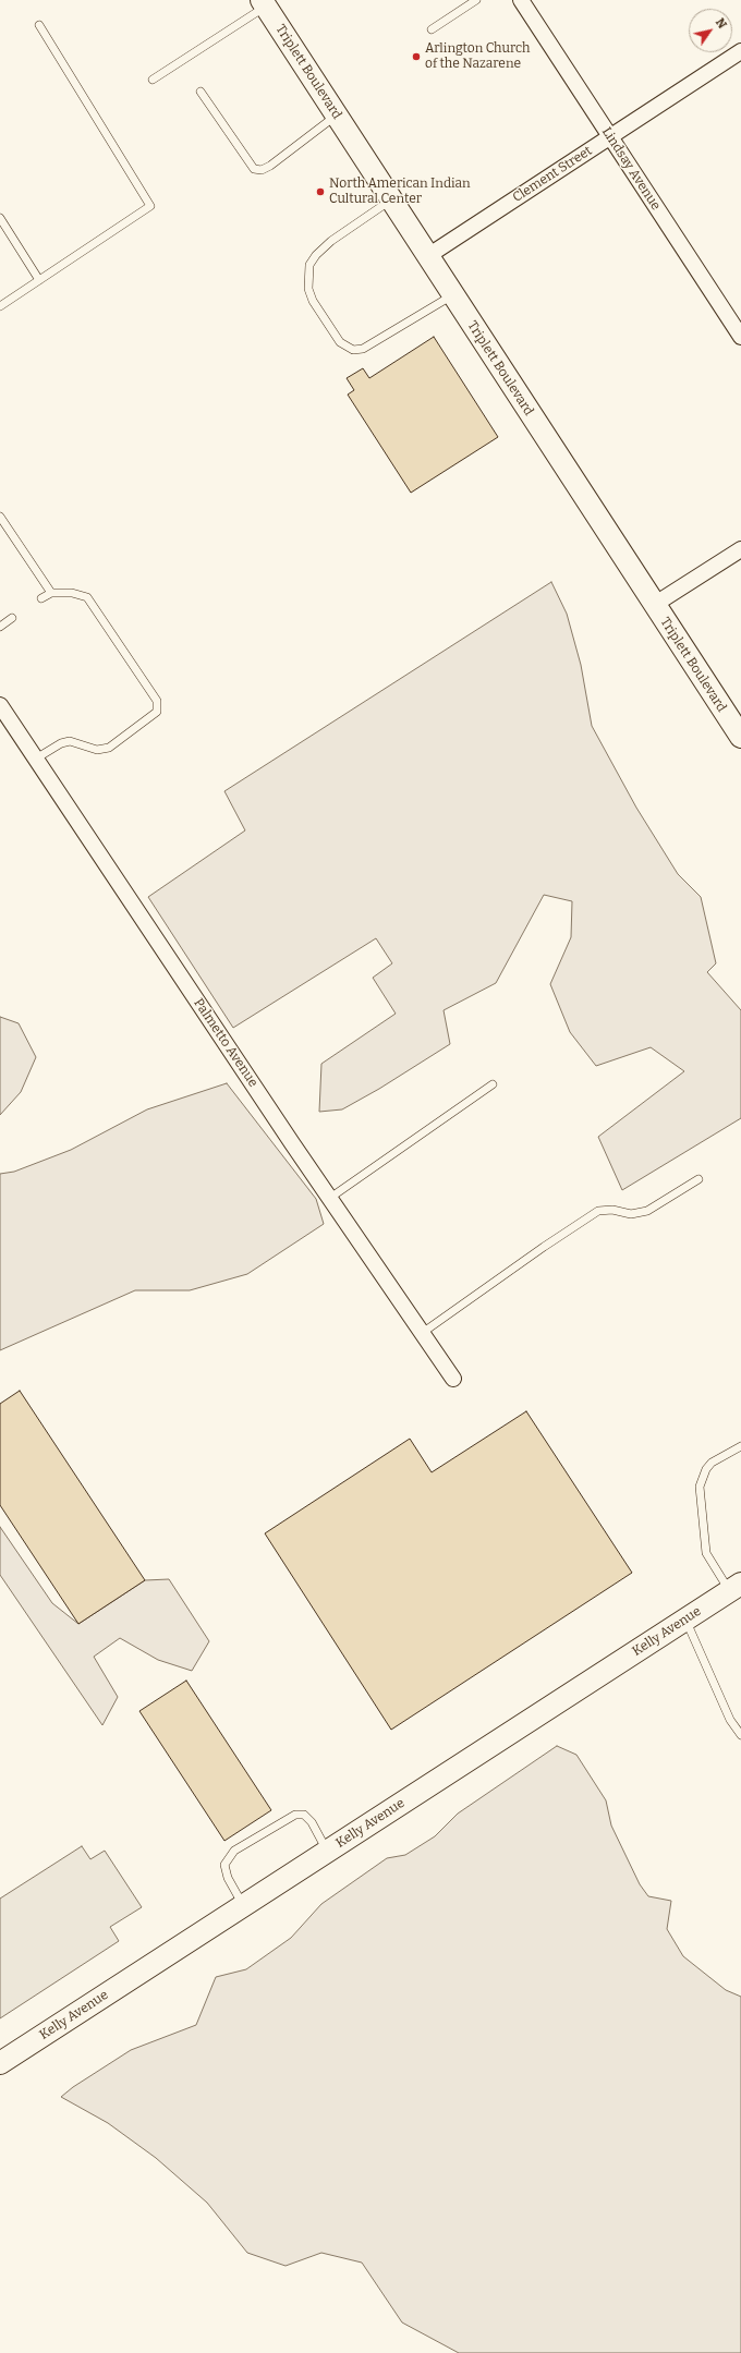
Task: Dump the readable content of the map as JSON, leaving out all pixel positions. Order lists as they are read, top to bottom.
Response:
{
  "streets": {
    "main road": ["Triplett Boulevard", "Kelly Avenue"],
    "street": ["Lindsay Avenue", "Clement Street", "Palmetto Avenue"]
  },
  "crossings": [
    ["Triplett Boulevard", "Clement Street"],
    ["Lindsay Avenue", "Clement Street"]
  ],
  "places": ["Arlington Church of the Nazarene", "North American Indian Cultural Center"],
  "north": "top right"
}
